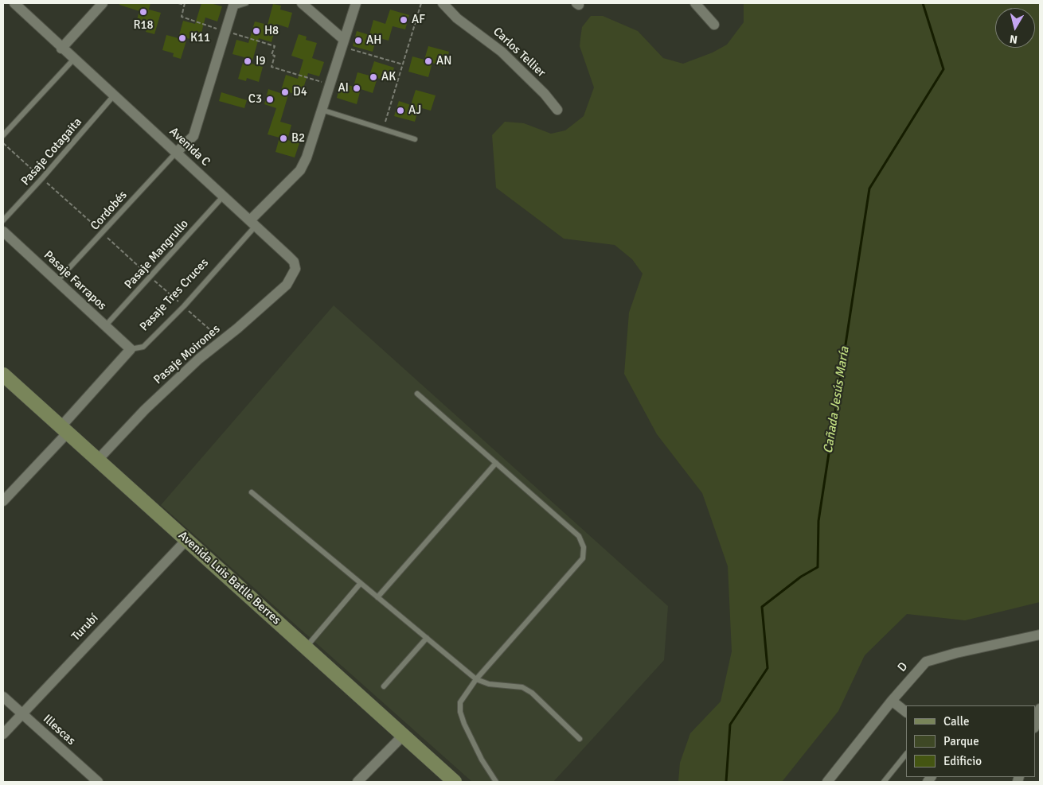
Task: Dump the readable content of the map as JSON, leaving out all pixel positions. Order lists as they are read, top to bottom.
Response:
{
  "streets": {
    "main road": ["Avenida Luis Batlle Berres"],
    "street": [
      "Carlos Tellier",
      "Avenida C",
      "Pasaje Farrapos",
      "Pasaje Tres Cruces",
      "Pasaje Moirones",
      "Turubí",
      "D",
      "Illescas"
    ],
    "lane": ["Pasaje Cotagaita", "Cordobés", "Pasaje Mangrullo"]
  },
  "crossings": [
    ["Avenida C", "Pasaje Cotagaita"],
    ["Avenida C", "Cordobés"],
    ["Avenida C", "Pasaje Mangrullo"],
    ["Avenida C", "Pasaje Tres Cruces"],
    ["Avenida C", "Pasaje Moirones"],
    ["Cordobés", "Pasaje Farrapos"],
    ["Pasaje Mangrullo", "Pasaje Farrapos"],
    ["Pasaje Farrapos", "Pasaje Tres Cruces"],
    ["Pasaje Tres Cruces", "Avenida Luis Batlle Berres"],
    ["Pasaje Moirones", "Avenida Luis Batlle Berres"],
    ["Avenida Luis Batlle Berres", "Turubí"],
    ["Turubí", "Illescas"]
  ],
  "water": ["Cañada Jesús María"],
  "places": [
    "R18",
    "AF",
    "H8",
    "K11",
    "AH",
    "I9",
    "AN",
    "AK",
    "AI",
    "D4",
    "C3",
    "AJ",
    "B2"
  ],
  "legend": ["Calle", "Parque", "Edificio"],
  "north": "bottom"
}
